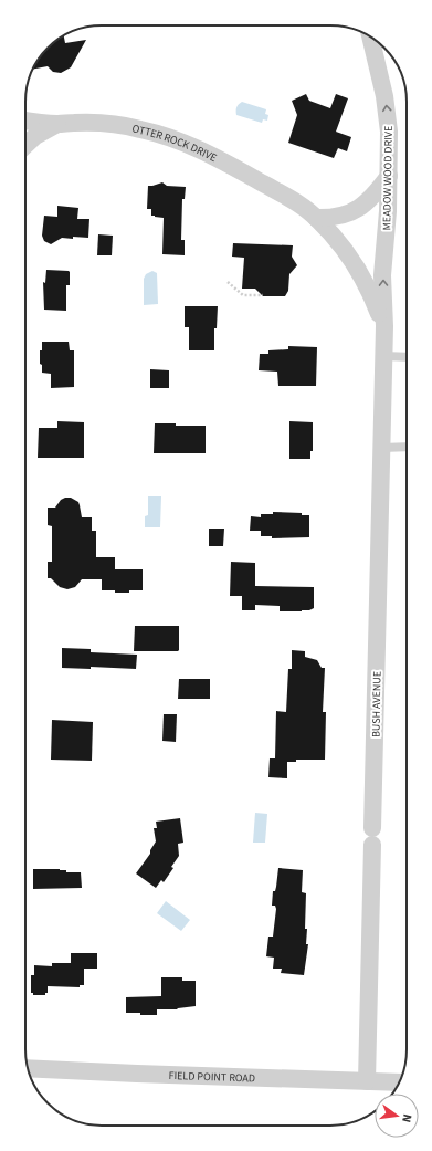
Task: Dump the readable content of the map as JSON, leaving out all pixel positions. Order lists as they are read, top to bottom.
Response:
{
  "streets": {
    "street": [
      "OTTER ROCK DRIVE",
      "MEADOW WOOD DRIVE",
      "BUSH AVENUE",
      "FIELD POINT ROAD"
    ]
  },
  "crossings": [
    ["OTTER ROCK DRIVE", "MEADOW WOOD DRIVE"],
    ["OTTER ROCK DRIVE", "BUSH AVENUE"],
    ["MEADOW WOOD DRIVE", "BUSH AVENUE"],
    ["BUSH AVENUE", "FIELD POINT ROAD"]
  ],
  "one_way": ["MEADOW WOOD DRIVE"],
  "north": "right"
}
